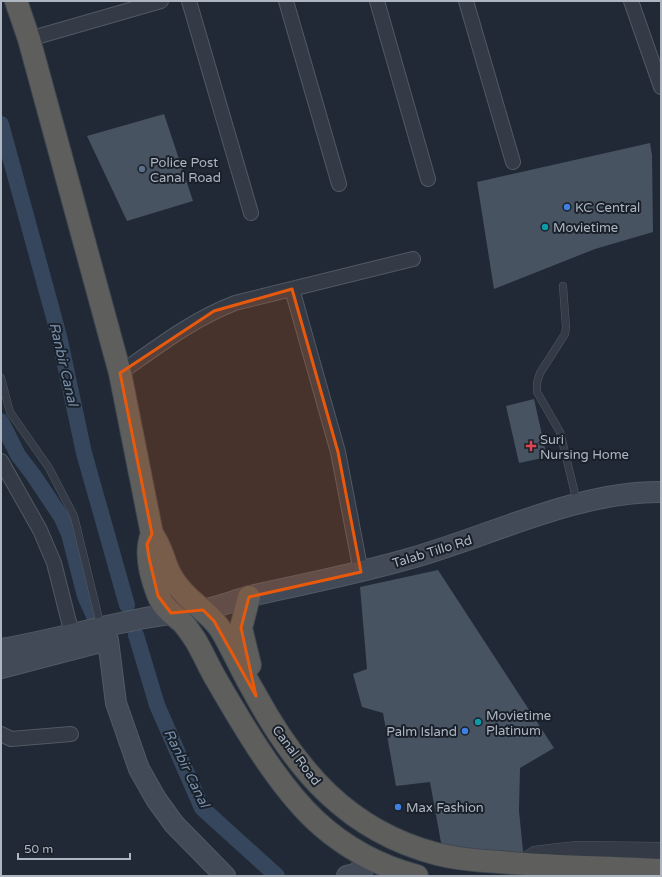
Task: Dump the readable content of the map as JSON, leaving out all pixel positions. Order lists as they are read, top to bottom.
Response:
{
  "streets": {
    "highway": ["Canal Road"],
    "main road": ["Talab Tillo Rd"]
  },
  "crossings": [
    ["Talab Tillo Rd", "Canal Road"]
  ],
  "water": ["Ranbir Canal"],
  "places": {
    "other": [
      "Police Post Canal Road",
      "KC Central",
      "Movietime",
      "Movietime Platinum",
      "Palm Island",
      "Max Fashion"
    ],
    "health": ["Suri Nursing Home"]
  },
  "scale_bar": "50 m"
}
